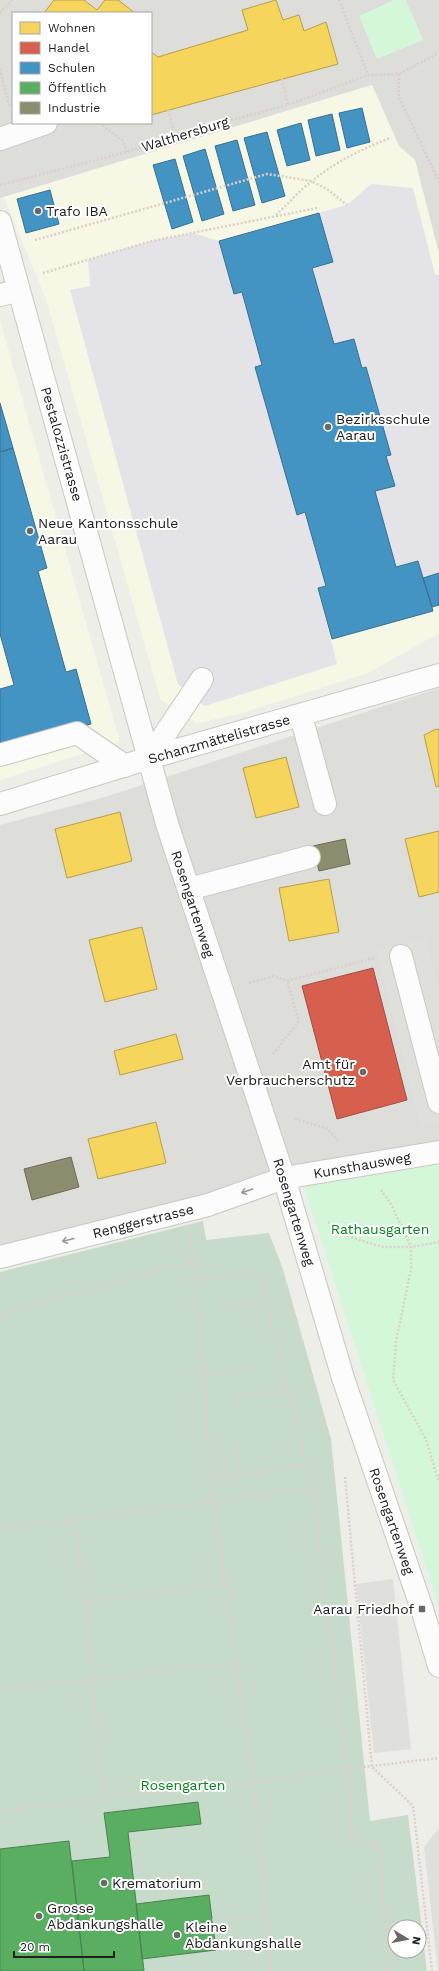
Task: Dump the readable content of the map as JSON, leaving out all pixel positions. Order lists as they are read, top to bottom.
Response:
{
  "streets": {
    "street": [
      "Pestalozzistrasse",
      "Schanzmättelistrasse",
      "Rosengartenweg",
      "Kunsthausweg",
      "Renggerstrasse"
    ],
    "path": ["Walthersburg"]
  },
  "crossings": [
    ["Pestalozzistrasse", "Schanzmättelistrasse"],
    ["Pestalozzistrasse", "Rosengartenweg"],
    ["Schanzmättelistrasse", "Rosengartenweg"],
    ["Rosengartenweg", "Kunsthausweg"],
    ["Rosengartenweg", "Renggerstrasse"],
    ["Kunsthausweg", "Renggerstrasse"]
  ],
  "one_way": ["Renggerstrasse"],
  "parks": ["Rathausgarten", "Rosengarten"],
  "places": {
    "other": [
      "Trafo IBA",
      "Bezirksschule Aarau",
      "Neue Kantonsschule Aarau",
      "Amt für Verbraucherschutz",
      "Krematorium",
      "Grosse Abdankungshalle",
      "Kleine Abdankungshalle"
    ],
    "transit": ["Aarau Friedhof"]
  },
  "legend": [
    "Wohnen",
    "Handel",
    "Schulen",
    "Öffentlich",
    "Industrie"
  ],
  "scale_bar": "20 m",
  "north": "right"
}
